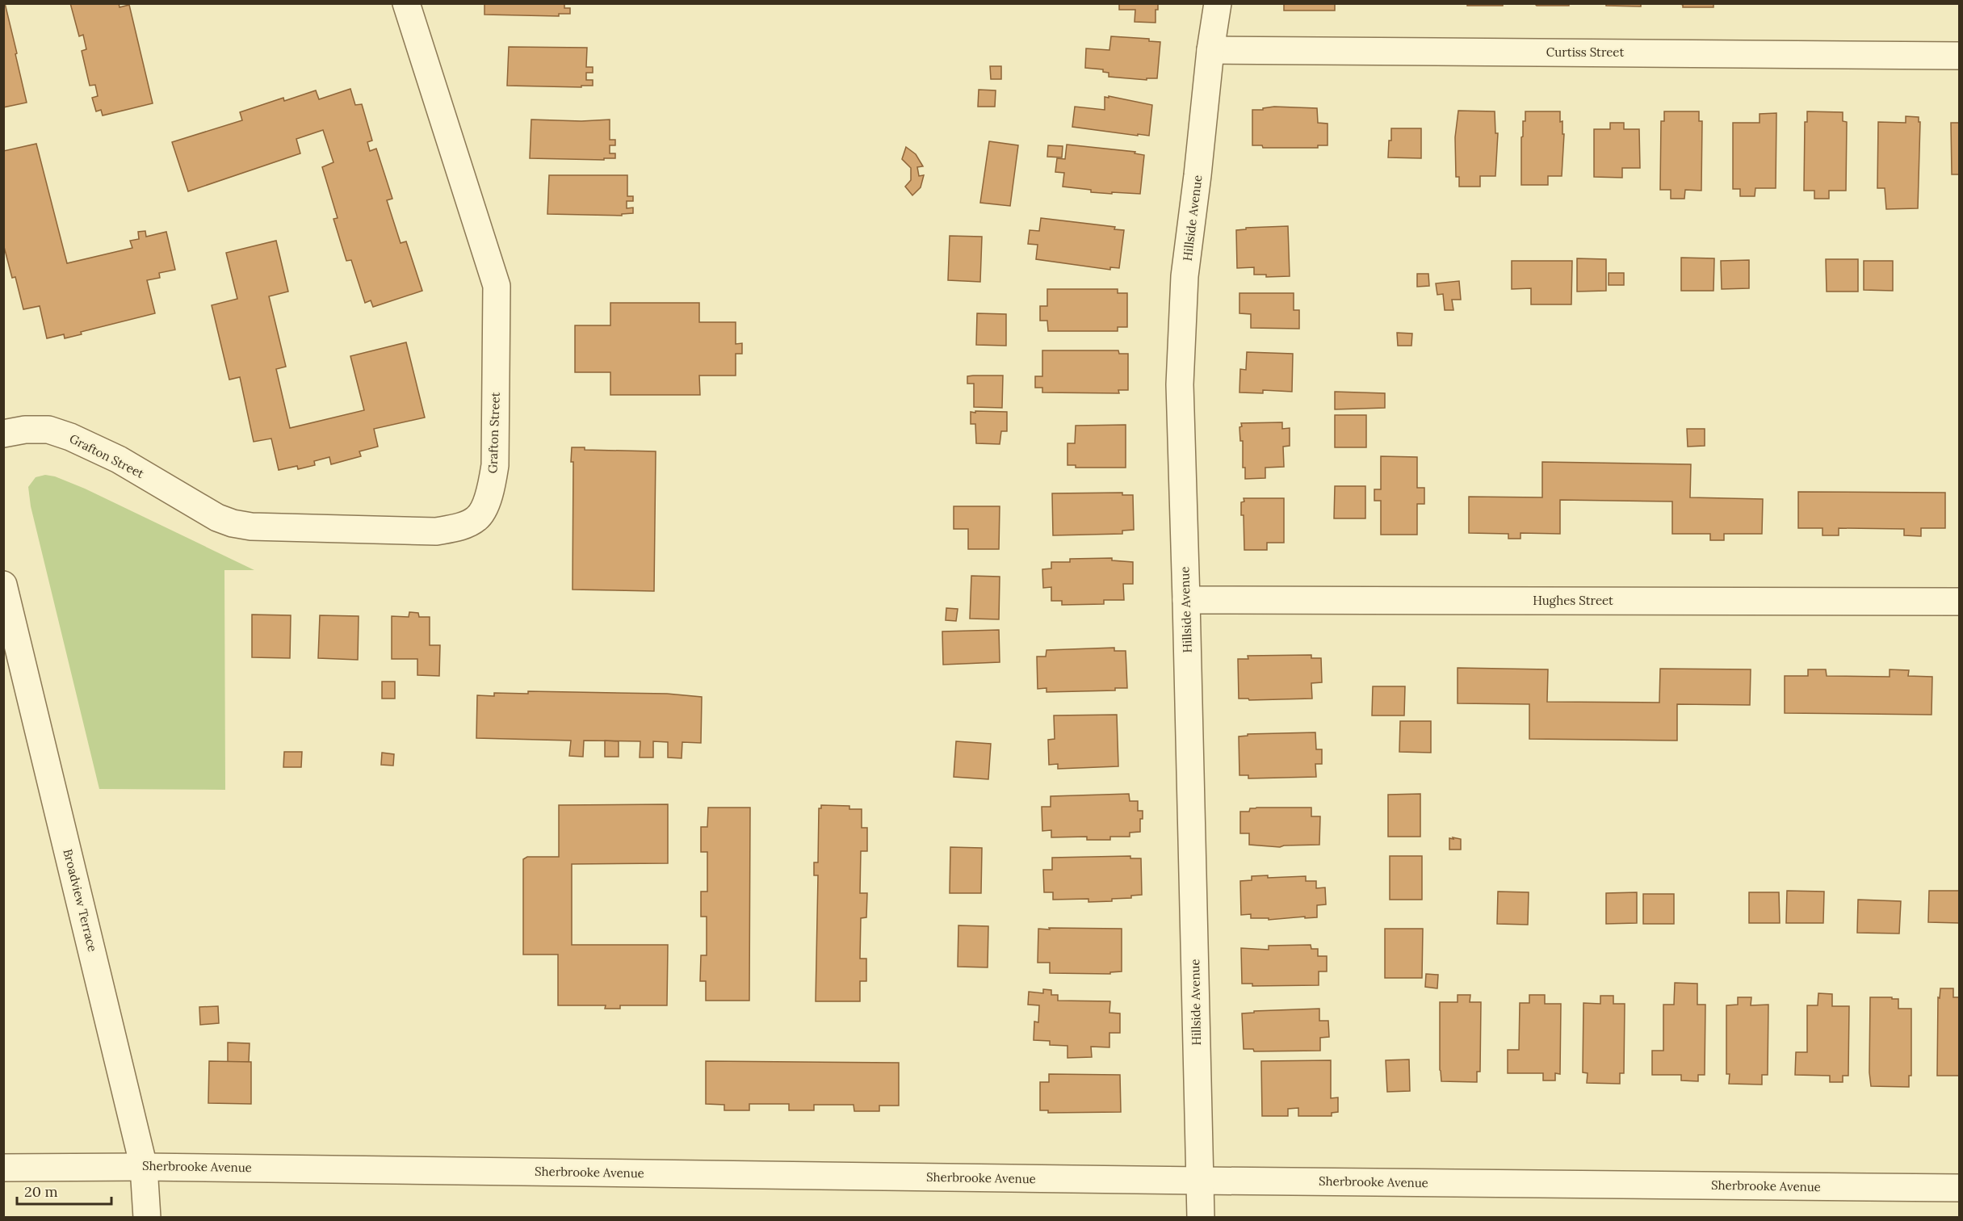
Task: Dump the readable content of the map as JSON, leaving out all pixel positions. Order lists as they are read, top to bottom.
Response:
{
  "streets": {
    "street": [
      "Curtiss Street",
      "Hillside Avenue",
      "Grafton Street",
      "Hughes Street",
      "Broadview Terrace",
      "Sherbrooke Avenue"
    ]
  },
  "crossings": [
    ["Curtiss Street", "Hillside Avenue"],
    ["Hillside Avenue", "Hughes Street"],
    ["Hillside Avenue", "Sherbrooke Avenue"],
    ["Broadview Terrace", "Sherbrooke Avenue"]
  ],
  "scale_bar": "20 m"
}
